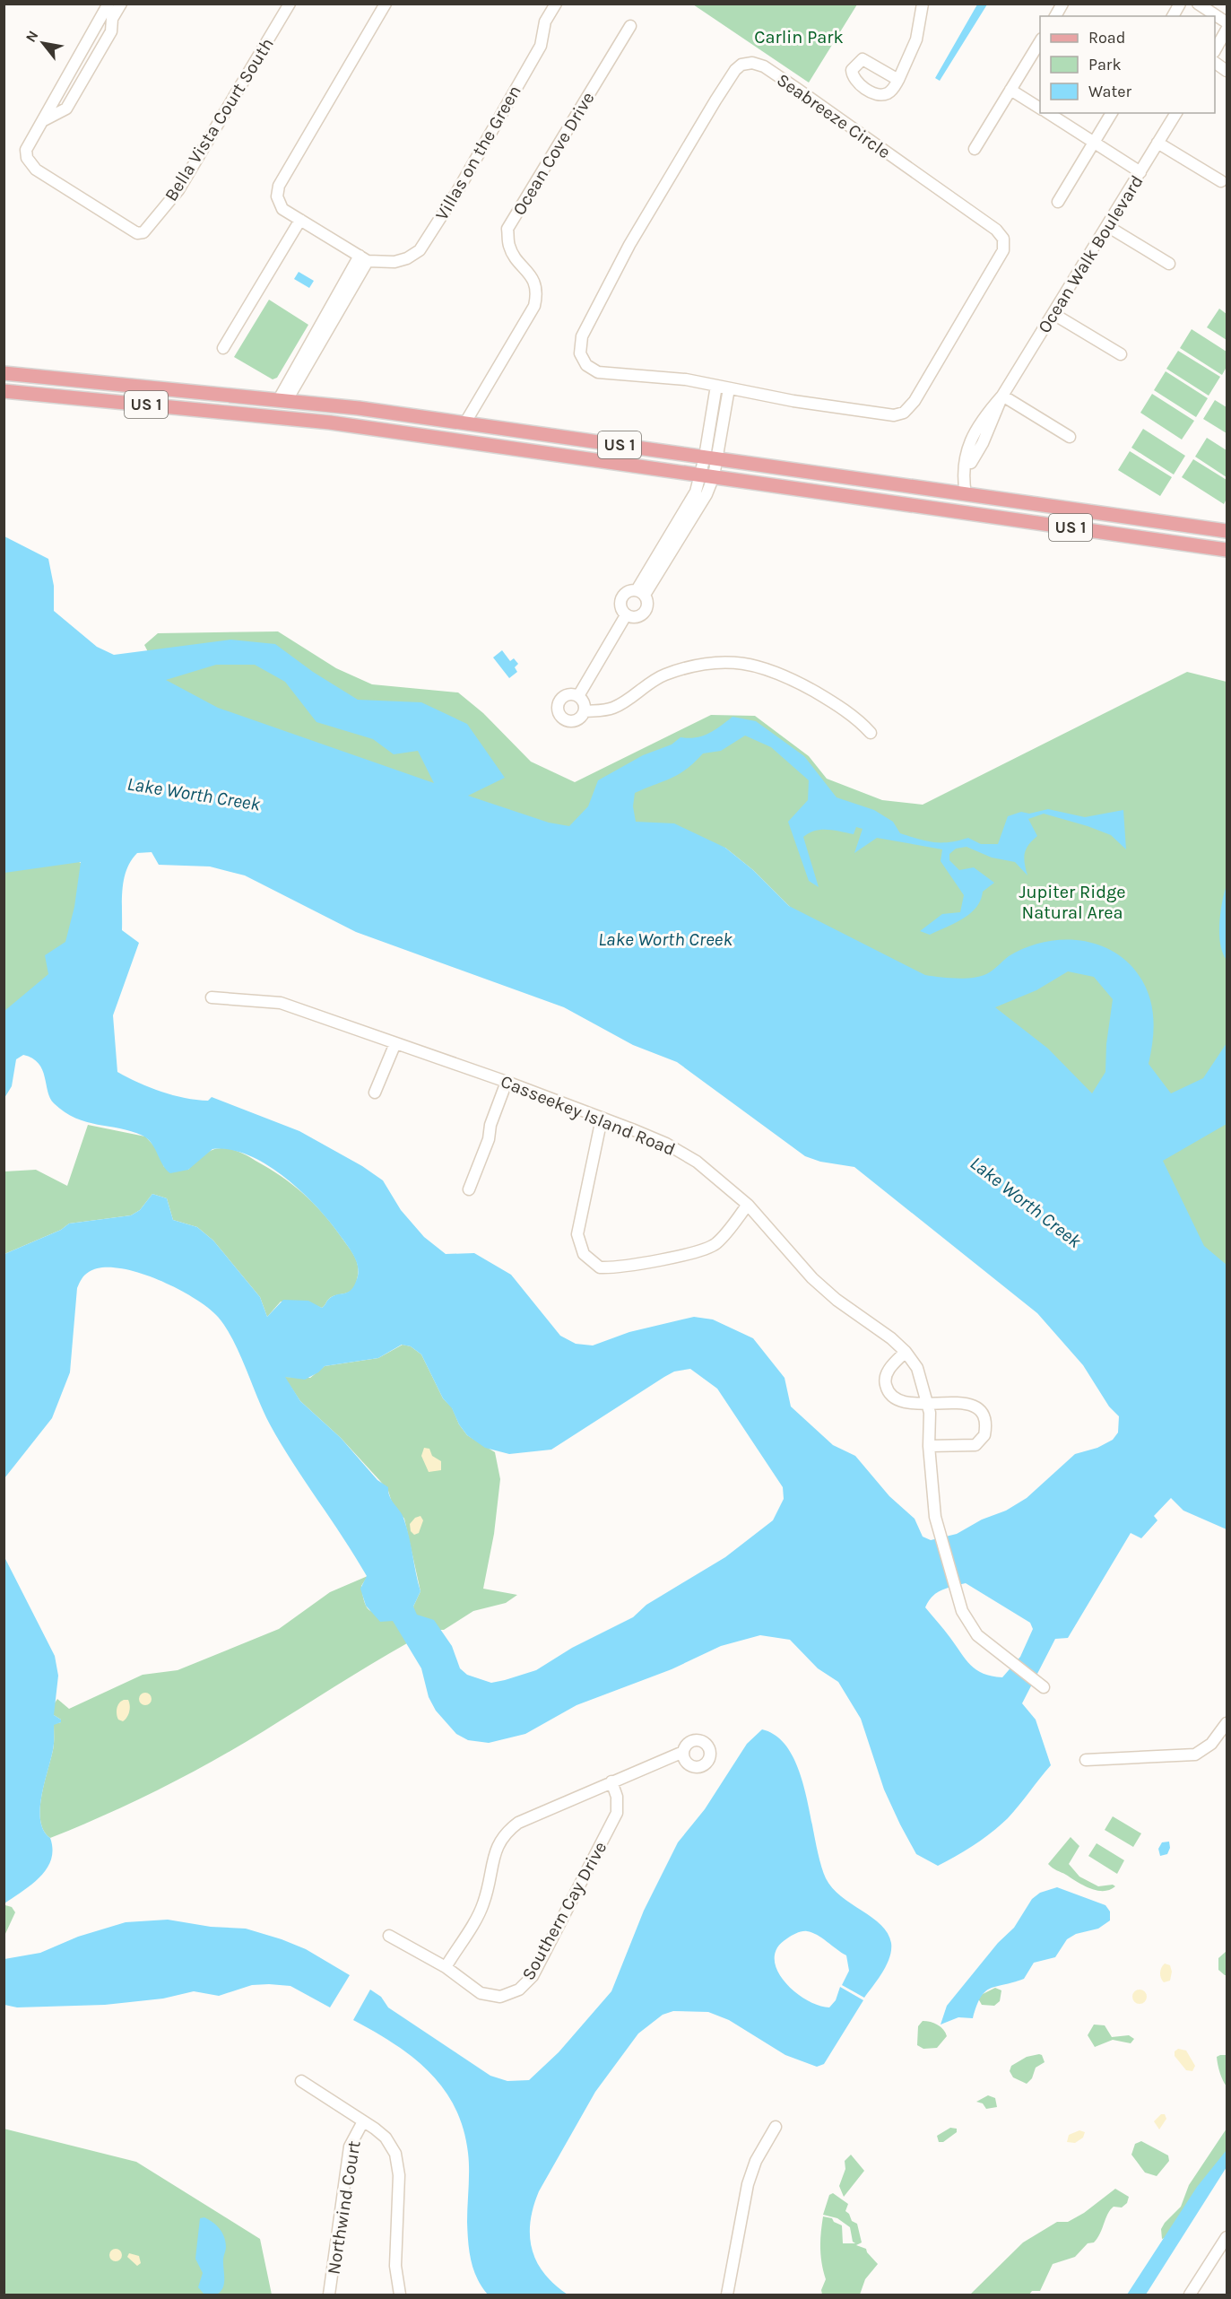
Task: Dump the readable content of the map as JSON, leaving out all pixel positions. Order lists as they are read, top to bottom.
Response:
{
  "streets": {
    "main road": ["US 1"],
    "street": [
      "Seabreeze Circle",
      "Bella Vista Court South",
      "Villas on the Green",
      "Ocean Cove Drive",
      "Ocean Walk Boulevard",
      "Casseekey Island Road",
      "Southern Cay Drive",
      "Northwind Court"
    ]
  },
  "crossings": [
    ["Ocean Cove Drive", "US 1"],
    ["Ocean Walk Boulevard", "US 1"]
  ],
  "water": ["Lake Worth Creek"],
  "parks": ["Carlin Park", "Jupiter Ridge Natural Area"],
  "legend": ["Road", "Park", "Water"],
  "north": "top left"
}
